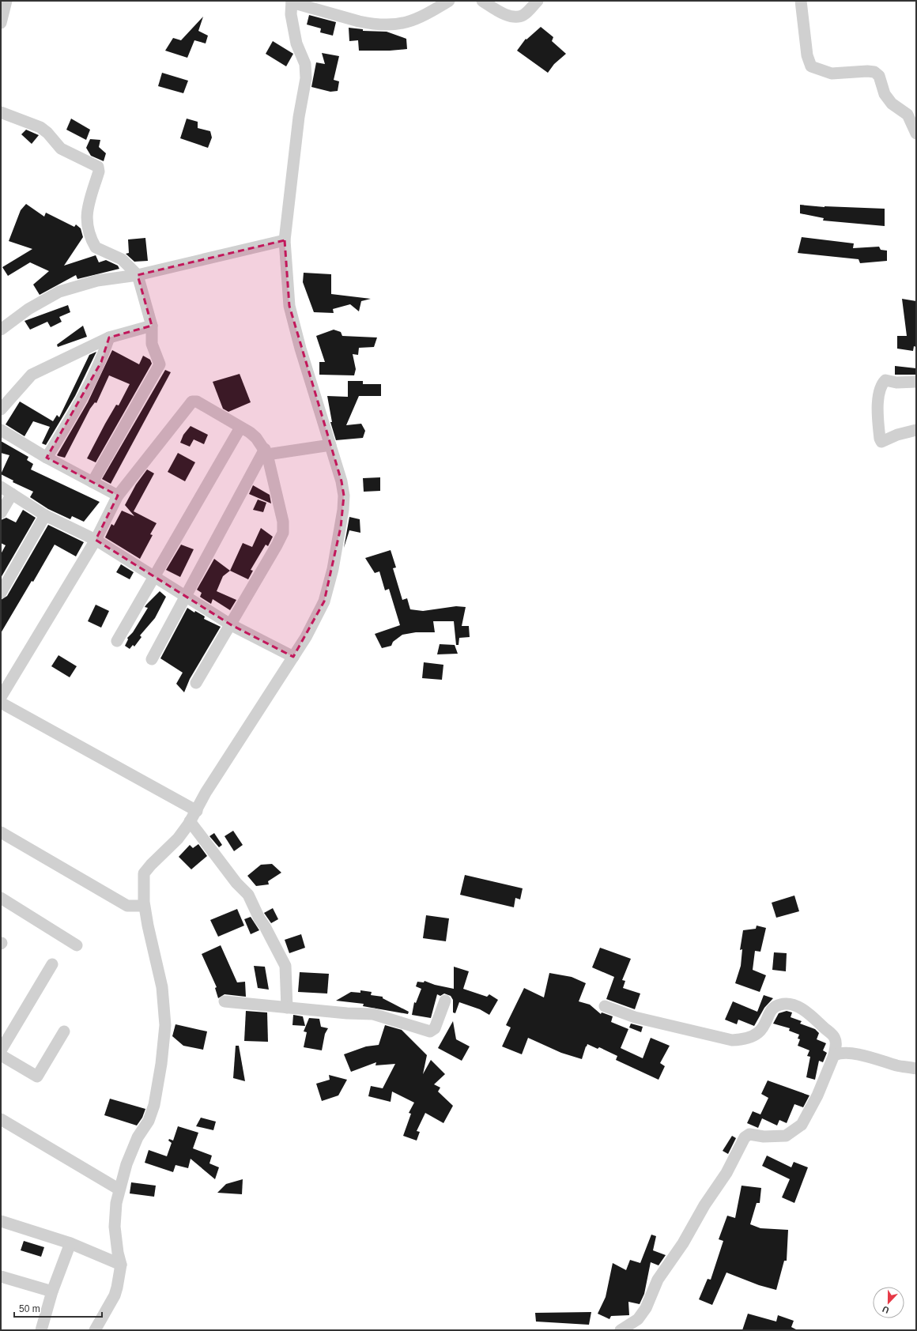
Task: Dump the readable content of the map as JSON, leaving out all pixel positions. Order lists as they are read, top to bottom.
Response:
{
  "scale_bar": "50 m",
  "north": "bottom"
}
